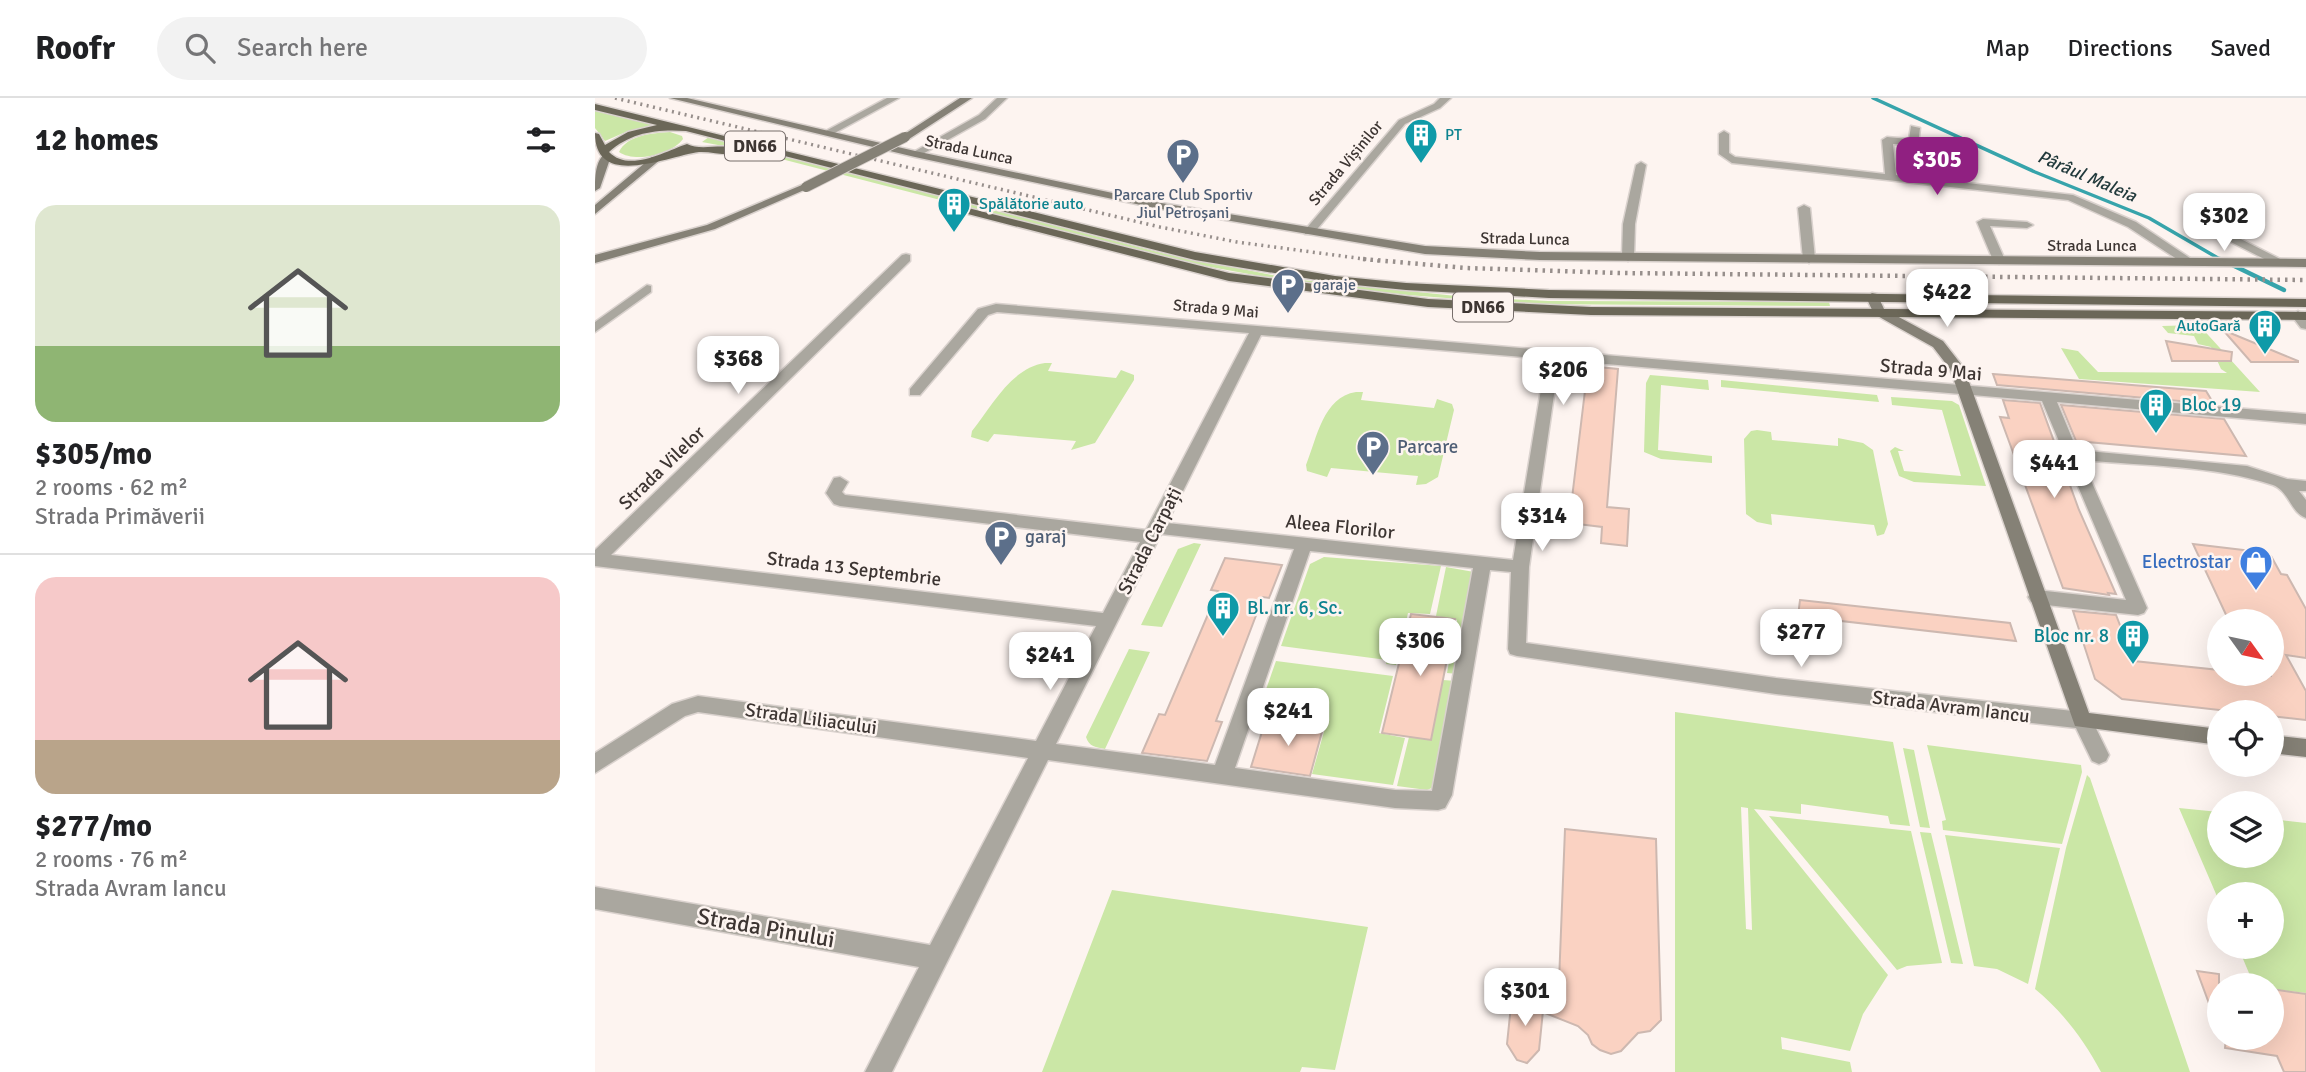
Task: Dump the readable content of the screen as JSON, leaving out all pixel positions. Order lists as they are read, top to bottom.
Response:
{
  "streets": {
    "main road": ["DN66", "Strada Lunca", "Strada Avram Iancu"],
    "street": [
      "Strada Vișinilor",
      "Strada 9 Mai",
      "Strada Vilelor",
      "Aleea Florilor",
      "Strada Carpați",
      "Strada 13 Septembrie",
      "Strada Liliacului",
      "Strada Pinului"
    ]
  },
  "crossings": [
    ["Strada Lunca", "Strada Vișinilor"],
    ["Strada 9 Mai", "Strada Carpați"],
    ["Strada Vilelor", "Strada 13 Septembrie"],
    ["Aleea Florilor", "Strada Carpați"],
    ["Aleea Florilor", "Strada Avram Iancu"],
    ["Strada Carpați", "Strada 13 Septembrie"],
    ["Strada Carpați", "Strada Liliacului"],
    ["Strada Carpați", "Strada Pinului"]
  ],
  "water": ["Pârâul Maleia"],
  "places": {
    "building": [
      "PT",
      "Spălătorie auto",
      "AutoGară",
      "Bloc 19",
      "Bl. nr. 6, Sc.",
      "Bloc nr. 8"
    ],
    "parking": [
      "Parcare Club Sportiv Jiul Petroșani",
      "garaje",
      "Parcare",
      "garaj"
    ],
    "shop": ["Electrostar"]
  },
  "north": "bottom right",
  "page": {
    "header": "Roofr",
    "search": "Search here",
    "nav": ["Map", "Directions", "Saved"],
    "heading": "12 homes",
    "price": [
      "$305",
      "$302",
      "$422",
      "$368",
      "$206",
      "$441",
      "$314",
      "$277",
      "$306",
      "$241",
      "$241",
      "$301"
    ],
    "list": [
      {
        "name": "$305/mo",
        "note": "2 rooms · 62 m² · Strada Primăverii"
      },
      {
        "name": "$277/mo",
        "note": "2 rooms · 76 m² · Strada Avram Iancu"
      }
    ],
    "map_buttons": ["+", "−"]
  }
}
